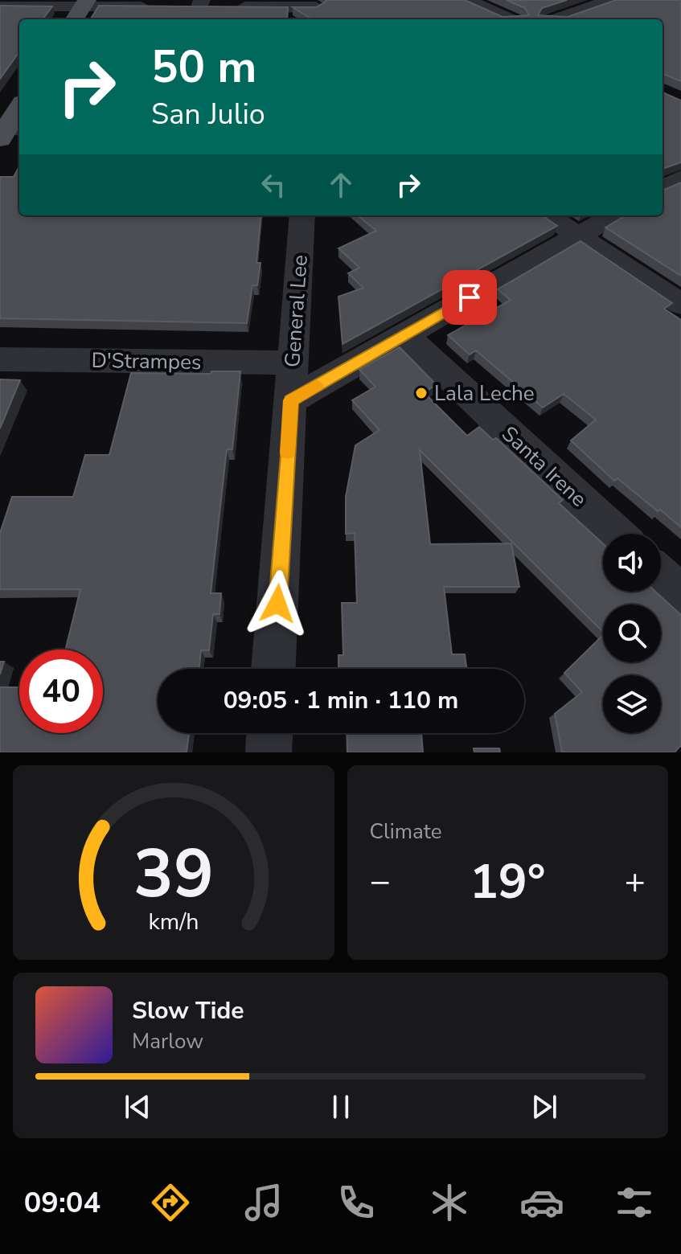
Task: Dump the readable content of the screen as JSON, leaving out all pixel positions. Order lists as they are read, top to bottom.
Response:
{
  "streets": {
    "street": ["General Lee", "D'Strampes", "Santa Irene"]
  },
  "crossings": [
    ["General Lee", "D'Strampes"]
  ],
  "places": ["Lala Leche"],
  "page": {
    "turn": ["50 m", "San Julio"],
    "limit": "40",
    "trip": "09:05 · 1 min · 110 m",
    "tile": "Climate",
    "heat": ["−", "19°", "+"],
    "song": ["Slow Tide", "Marlow"],
    "tabs": "09:04",
    "gauge": ["39", "km/h"]
  }
}
